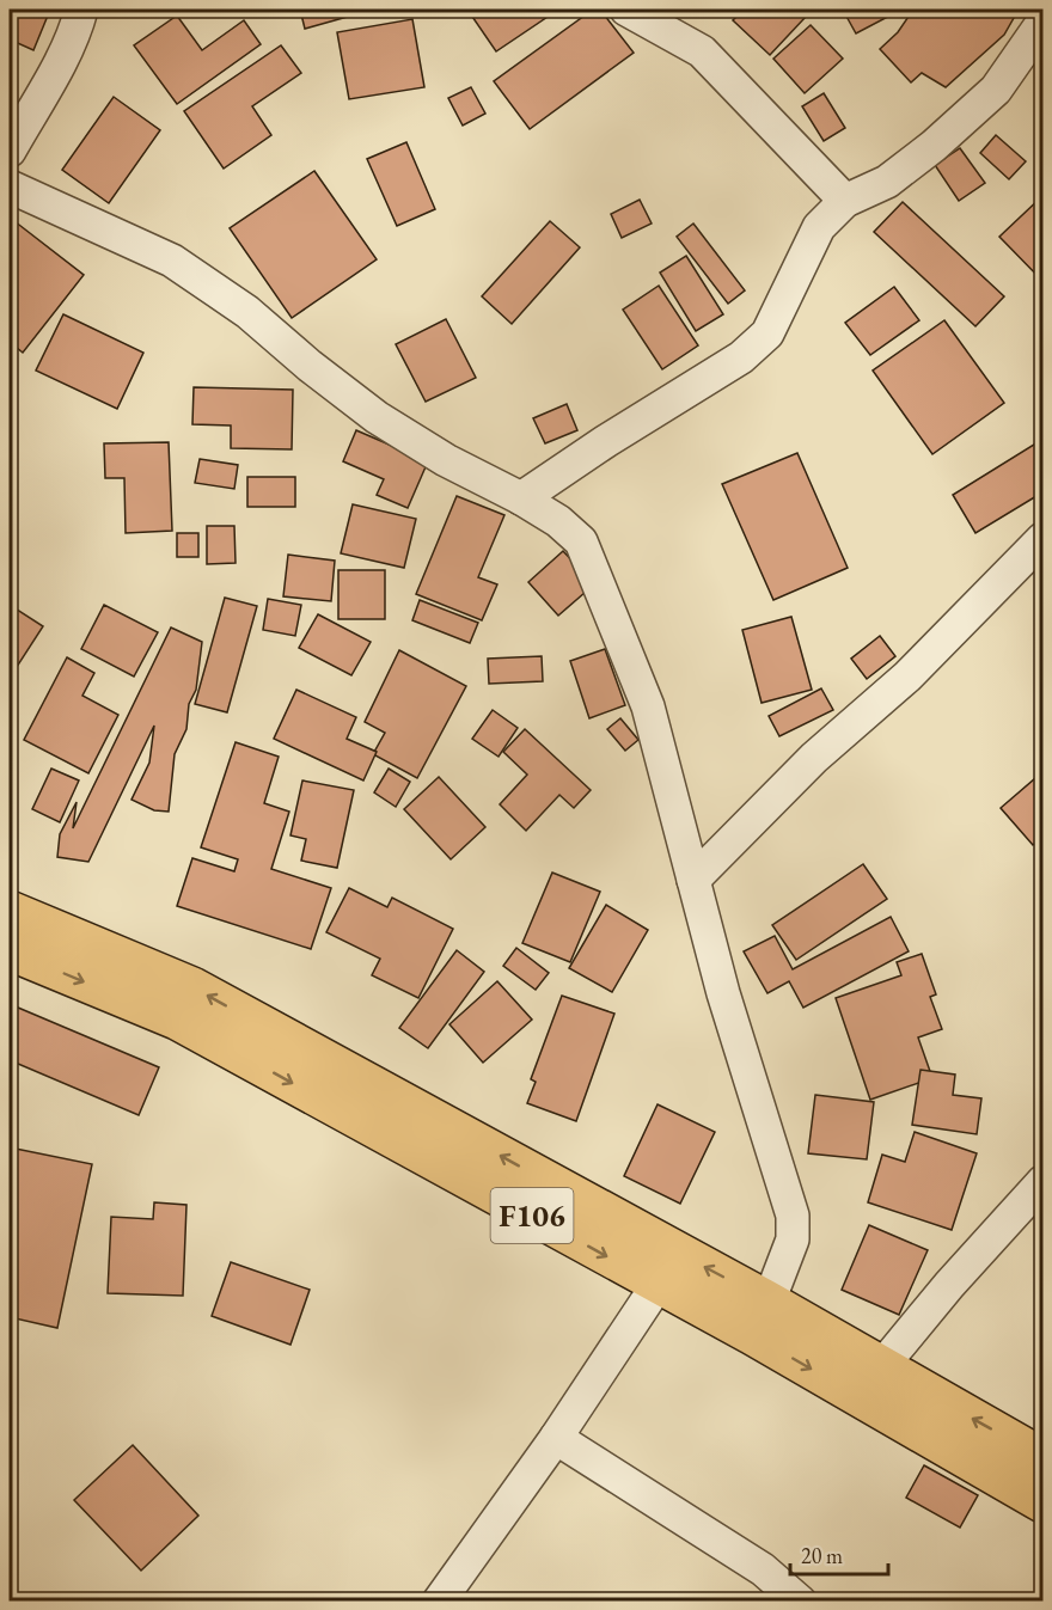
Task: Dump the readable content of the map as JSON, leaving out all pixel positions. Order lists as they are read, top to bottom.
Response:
{
  "streets": {
    "main road": ["F106"]
  },
  "scale_bar": "20 m"
}
